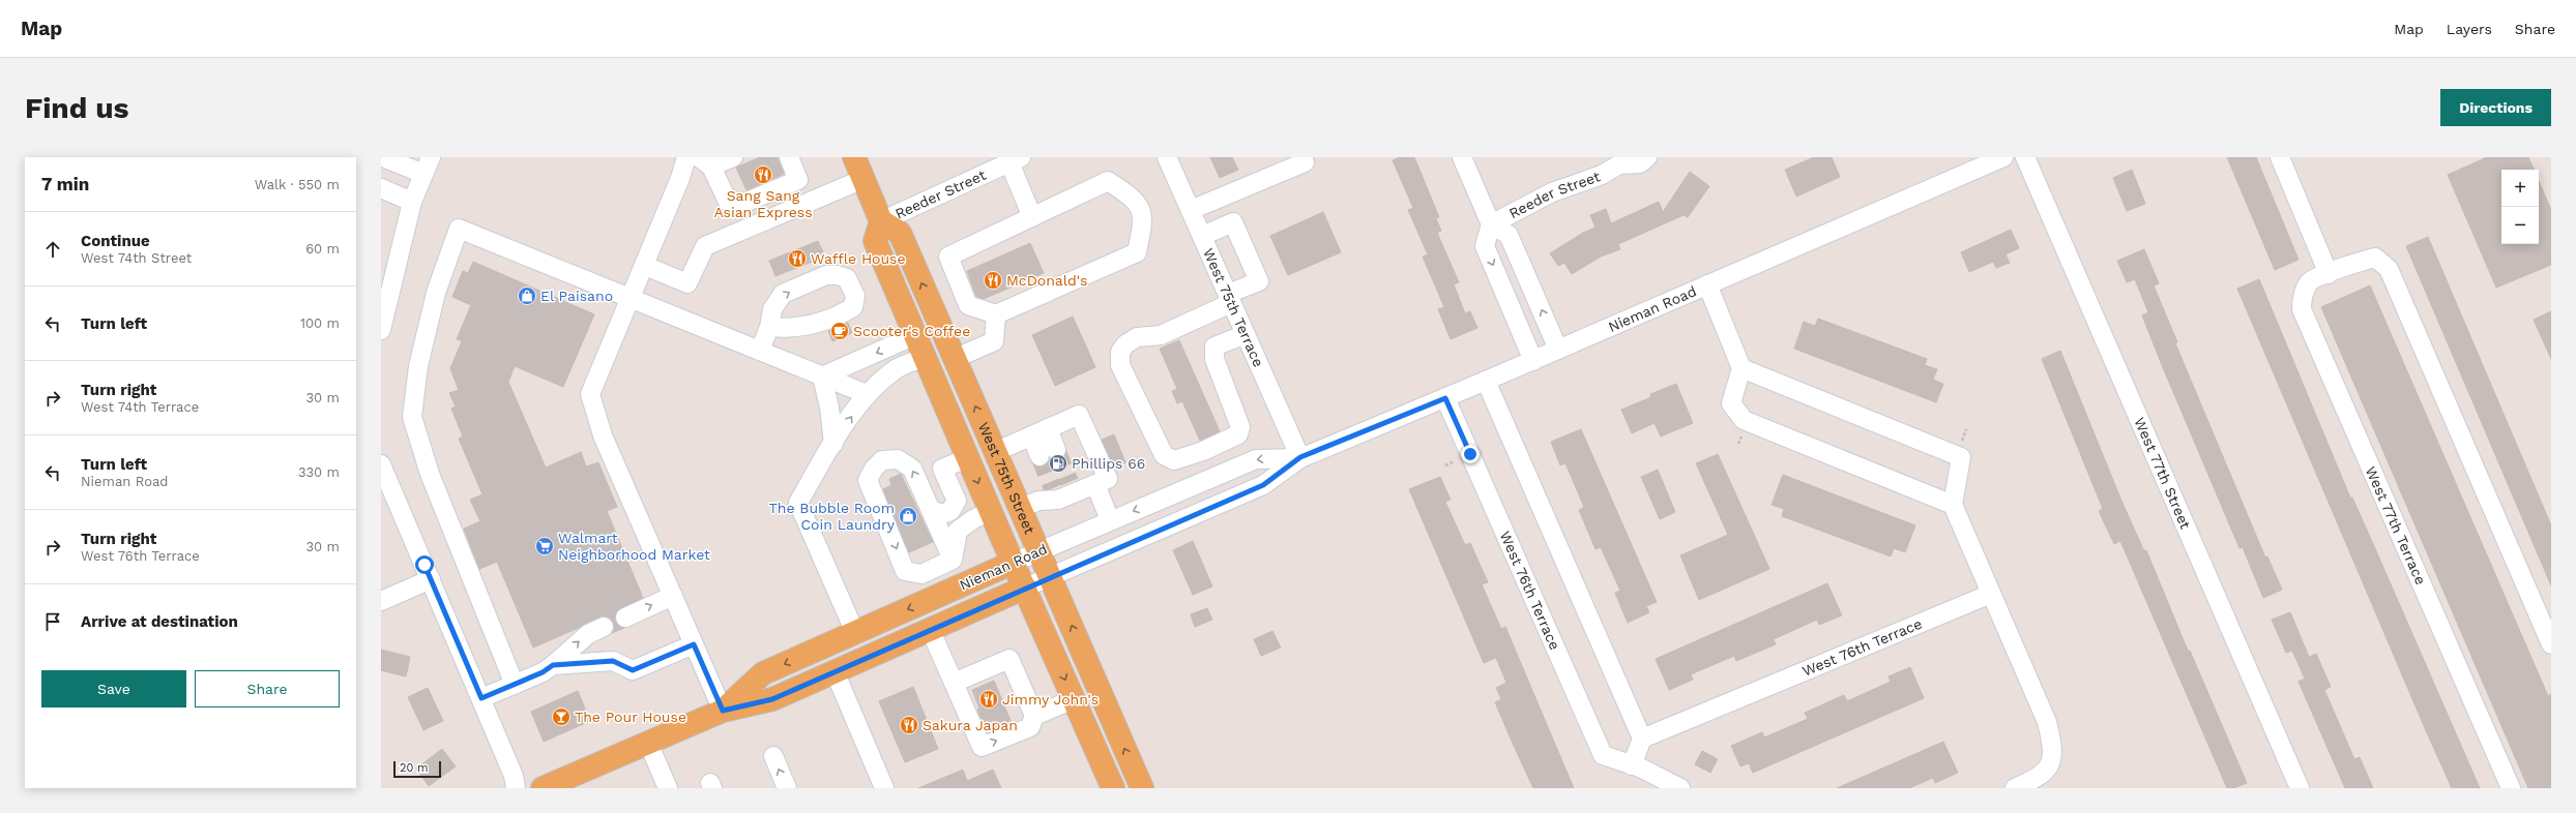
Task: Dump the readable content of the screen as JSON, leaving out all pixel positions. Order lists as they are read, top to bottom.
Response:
{
  "streets": {
    "main road": ["Nieman Road", "West 75th Street"],
    "street": [
      "Reeder Street",
      "West 75th Terrace",
      "West 77th Street",
      "West 77th Terrace",
      "West 76th Terrace"
    ]
  },
  "crossings": [
    ["Reeder Street", "West 75th Street"],
    ["West 75th Terrace", "Nieman Road"],
    ["Nieman Road", "West 75th Street"],
    ["Nieman Road", "West 76th Terrace"]
  ],
  "places": {
    "restaurant": [
      "Sang Sang Asian Express",
      "Waffle House",
      "McDonald's",
      "Jimmy John's",
      "Sakura Japan"
    ],
    "shop": ["El Paisano", "The Bubble Room Coin Laundry"],
    "cafe": ["Scooter's Coffee"],
    "fuel station": ["Phillips 66"],
    "supermarket": ["Walmart Neighborhood Market"],
    "bar": ["The Pour House"]
  },
  "scale_bar": "20 m",
  "page": {
    "header": "Map",
    "nav": ["Map", "Layers", "Share"],
    "buttons": [
      "Directions",
      ["Save", "Share"]
    ],
    "title": "Find us",
    "heading": ["7 min", "Walk · 550 m"],
    "map_buttons": ["+", "−"],
    "list": [
      ["Continue", "West 74th Street", "60 m"],
      ["Turn left", "100 m"],
      ["Turn right", "West 74th Terrace", "30 m"],
      ["Turn left", "Nieman Road", "330 m"],
      ["Turn right", "West 76th Terrace", "30 m"],
      "Arrive at destination"
    ],
    "scale": "20 m"
  }
}
